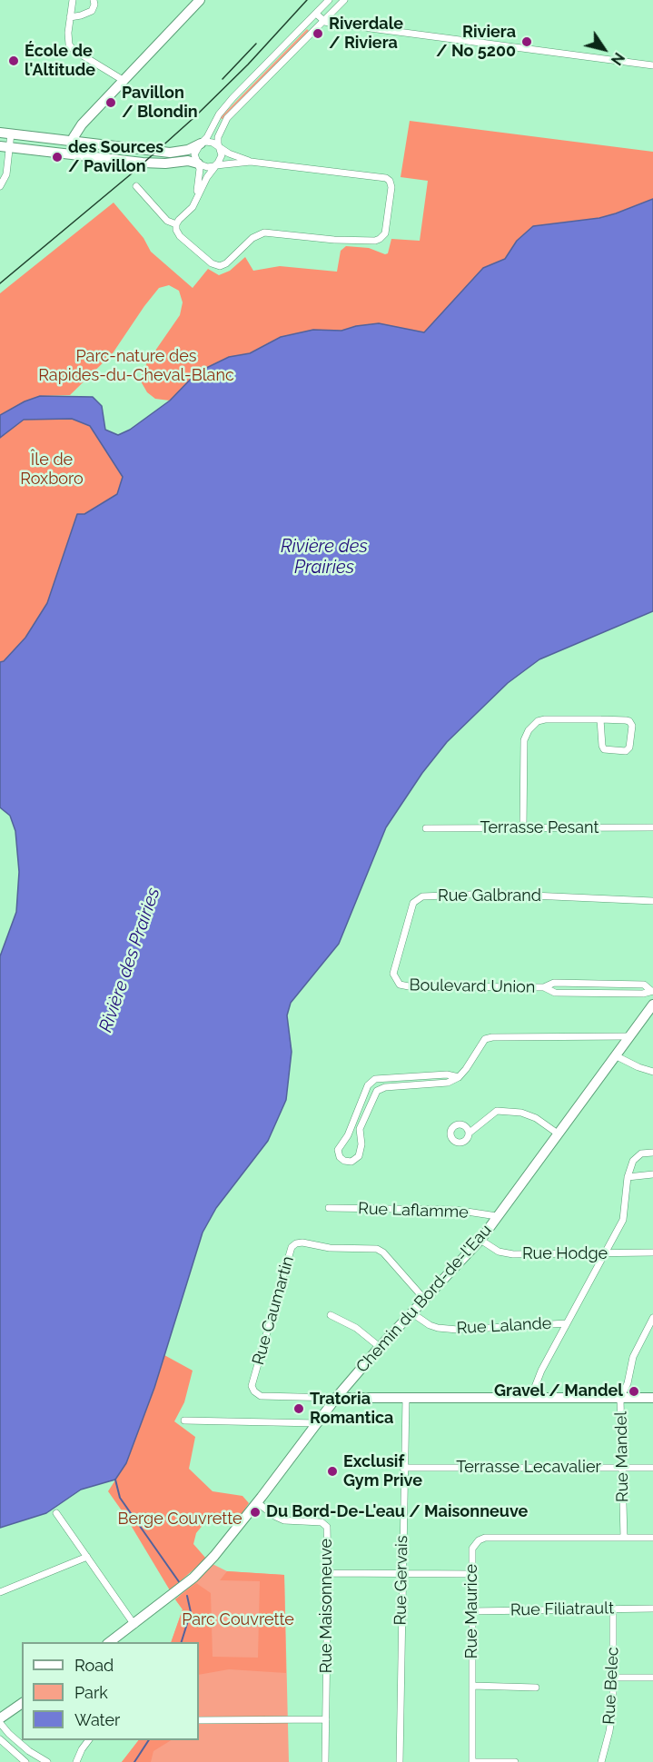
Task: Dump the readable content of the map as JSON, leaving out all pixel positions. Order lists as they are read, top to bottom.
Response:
{
  "streets": {
    "street": [
      "Terrasse Pesant",
      "Rue Galbrand",
      "Boulevard Union",
      "Rue Laflamme",
      "Rue Hodge",
      "Chemin du Bord-de-l'Eau",
      "Rue Caumartin",
      "Rue Lalande",
      "Rue Mandel",
      "Terrasse Lecavalier",
      "Rue Gervais",
      "Rue Maisonneuve",
      "Rue Filiatrault",
      "Rue Maurice",
      "Rue Belec"
    ]
  },
  "crossings": [
    ["Rue Galbrand", "Boulevard Union"],
    ["Rue Laflamme", "Chemin du Bord-de-l'Eau"],
    ["Rue Hodge", "Chemin du Bord-de-l'Eau"],
    ["Chemin du Bord-de-l'Eau", "Rue Caumartin"],
    ["Chemin du Bord-de-l'Eau", "Rue Lalande"],
    ["Chemin du Bord-de-l'Eau", "Rue Maisonneuve"],
    ["Rue Mandel", "Terrasse Lecavalier"],
    ["Rue Mandel", "Rue Maurice"],
    ["Terrasse Lecavalier", "Rue Gervais"],
    ["Rue Filiatrault", "Rue Maurice"],
    ["Rue Filiatrault", "Rue Belec"]
  ],
  "water": ["Rivière des Prairies"],
  "parks": [
    "Parc-nature des Rapides-du-Cheval-Blanc",
    "Île de Roxboro",
    "Berge Couvrette",
    "Parc Couvrette"
  ],
  "places": [
    "Riverdale / Riviera",
    "Riviera / No 5200",
    "École de l'Altitude",
    "Pavillon / Blondin",
    "des Sources / Pavillon",
    "Gravel / Mandel",
    "Tratoria Romantica",
    "Exclusif Gym Prive",
    "Du Bord-De-L'eau / Maisonneuve"
  ],
  "legend": ["Road", "Park", "Water"],
  "north": "bottom right"
}
